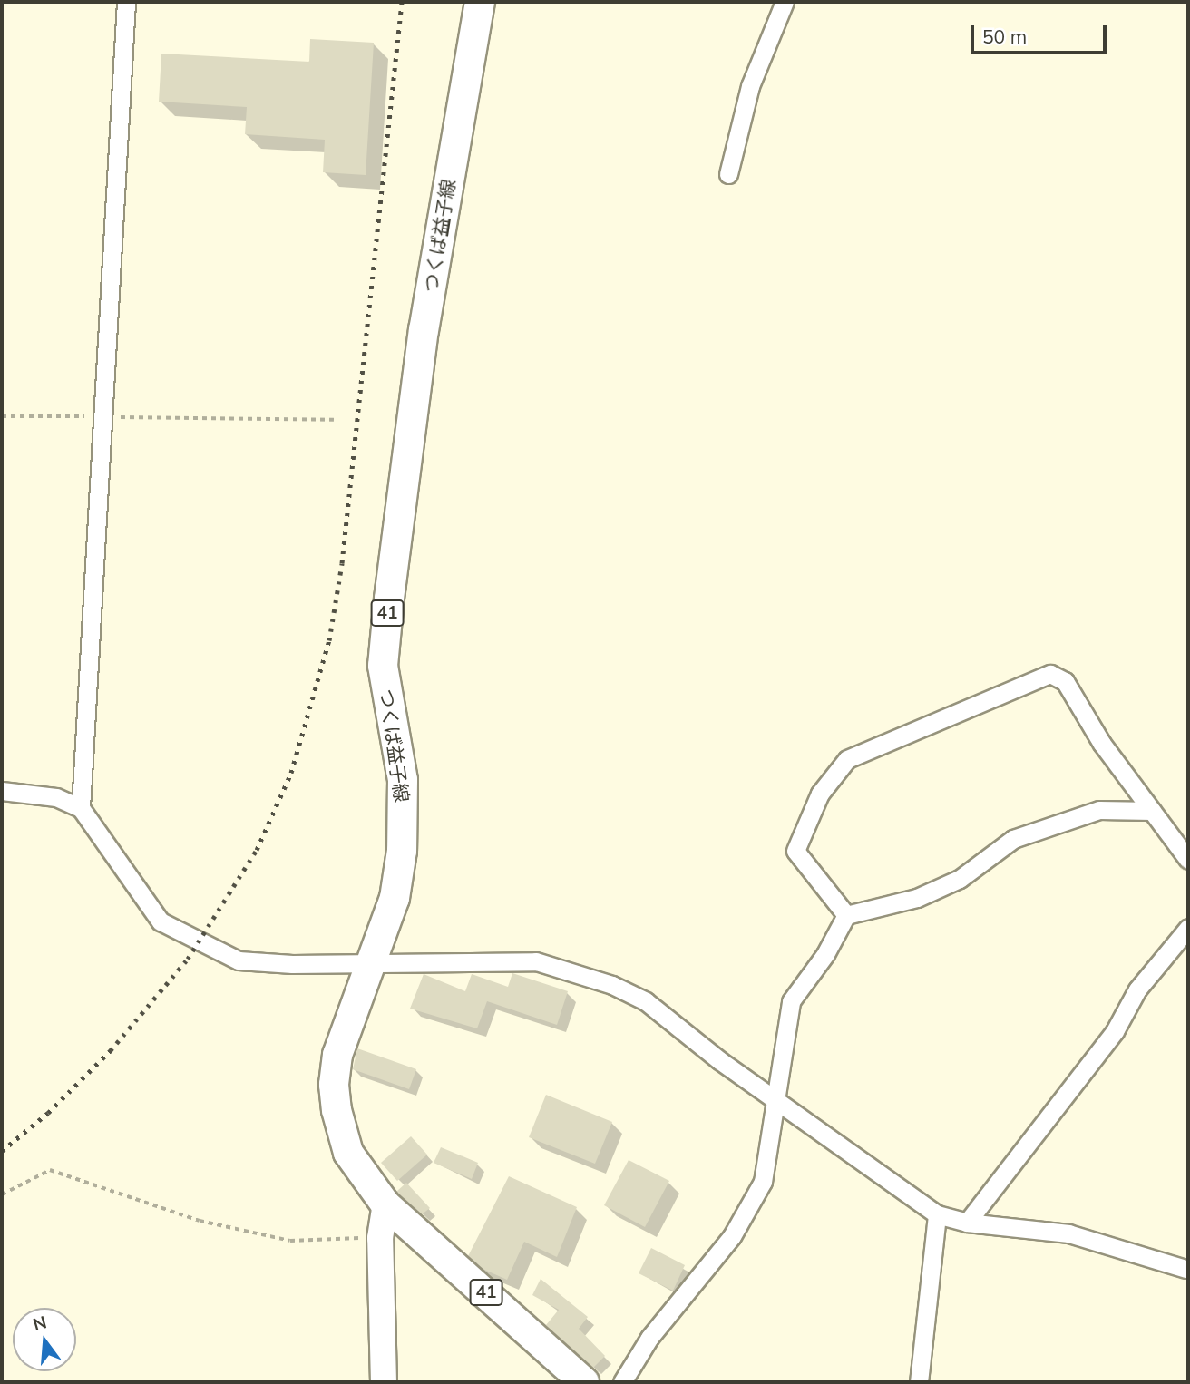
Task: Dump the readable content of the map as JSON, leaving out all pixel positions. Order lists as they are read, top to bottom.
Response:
{
  "streets": {
    "main road": ["つくば益子線", "41"]
  },
  "scale_bar": "50 m",
  "north": "top"
}
